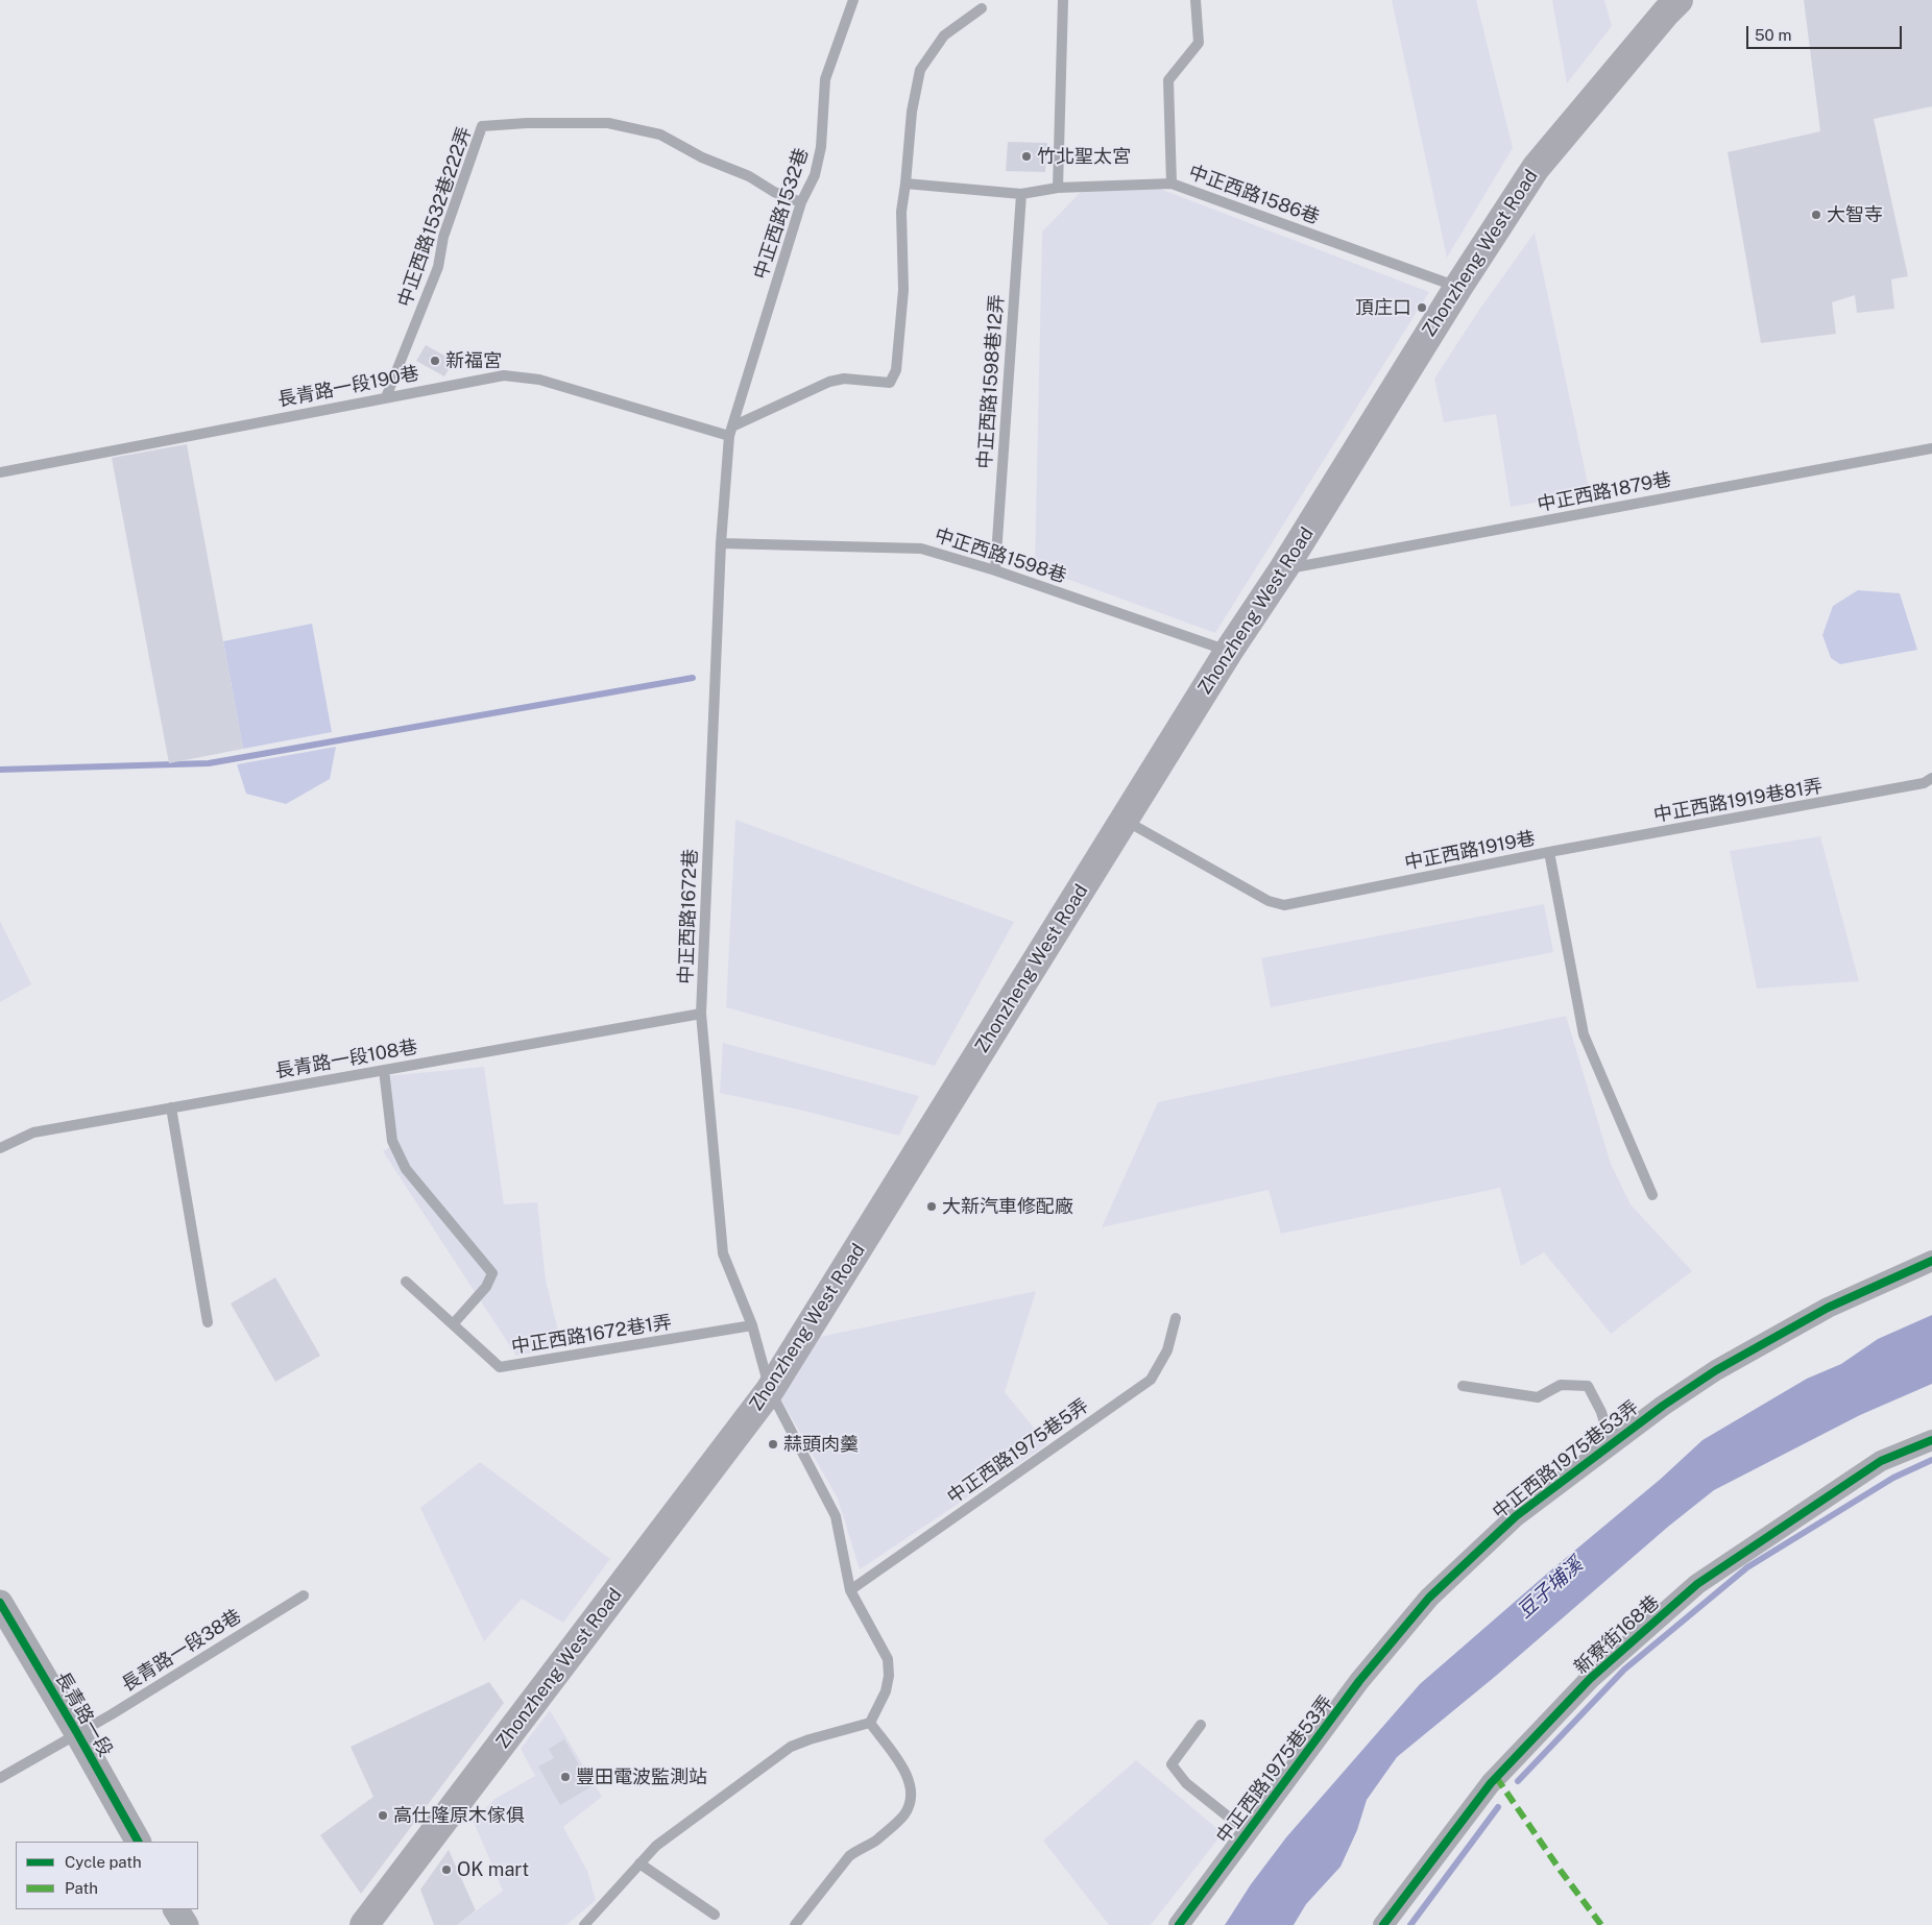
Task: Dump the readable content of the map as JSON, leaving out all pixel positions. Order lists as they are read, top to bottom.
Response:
{
  "streets": {
    "main road": ["Zhonzheng West Road"],
    "street": ["中正西路1975巷53弄", "新寮街168巷", "長青路一段"],
    "lane": [
      "中正西路1586巷",
      "中正西路1532巷",
      "中正西路1532巷222弄",
      "中正西路1598巷12弄",
      "長青路一段190巷",
      "中正西路1879巷",
      "中正西路1598巷",
      "中正西路1919巷81弄",
      "中正西路1919巷",
      "中正西路1672巷",
      "長青路一段108巷",
      "中正西路1672巷1弄",
      "中正西路1975巷5弄",
      "長青路一段38巷"
    ]
  },
  "crossings": [
    ["中正西路1586巷", "Zhonzheng West Road"],
    ["中正西路1586巷", "中正西路1598巷12弄"],
    ["中正西路1532巷", "中正西路1532巷222弄"],
    ["中正西路1532巷", "長青路一段190巷"],
    ["中正西路1532巷", "中正西路1672巷"],
    ["中正西路1532巷222弄", "長青路一段190巷"],
    ["Zhonzheng West Road", "中正西路1879巷"],
    ["Zhonzheng West Road", "中正西路1598巷"],
    ["Zhonzheng West Road", "中正西路1919巷"],
    ["Zhonzheng West Road", "中正西路1672巷"],
    ["中正西路1598巷12弄", "中正西路1598巷"],
    ["長青路一段190巷", "中正西路1672巷"],
    ["中正西路1598巷", "中正西路1672巷"],
    ["中正西路1919巷81弄", "中正西路1919巷"],
    ["中正西路1672巷", "長青路一段108巷"],
    ["中正西路1672巷", "中正西路1672巷1弄"],
    ["中正西路1672巷", "中正西路1975巷5弄"],
    ["長青路一段38巷", "長青路一段"]
  ],
  "water": ["豆子埔溪"],
  "places": [
    "竹北聖太宮",
    "大智寺",
    "頂庄口",
    "新福宮",
    "大新汽車修配廠",
    "蒜頭肉羹",
    "豐田電波監測站",
    "高仕隆原木傢俱",
    "OK mart"
  ],
  "legend": ["Cycle path", "Path"],
  "scale_bar": "50 m"
}
